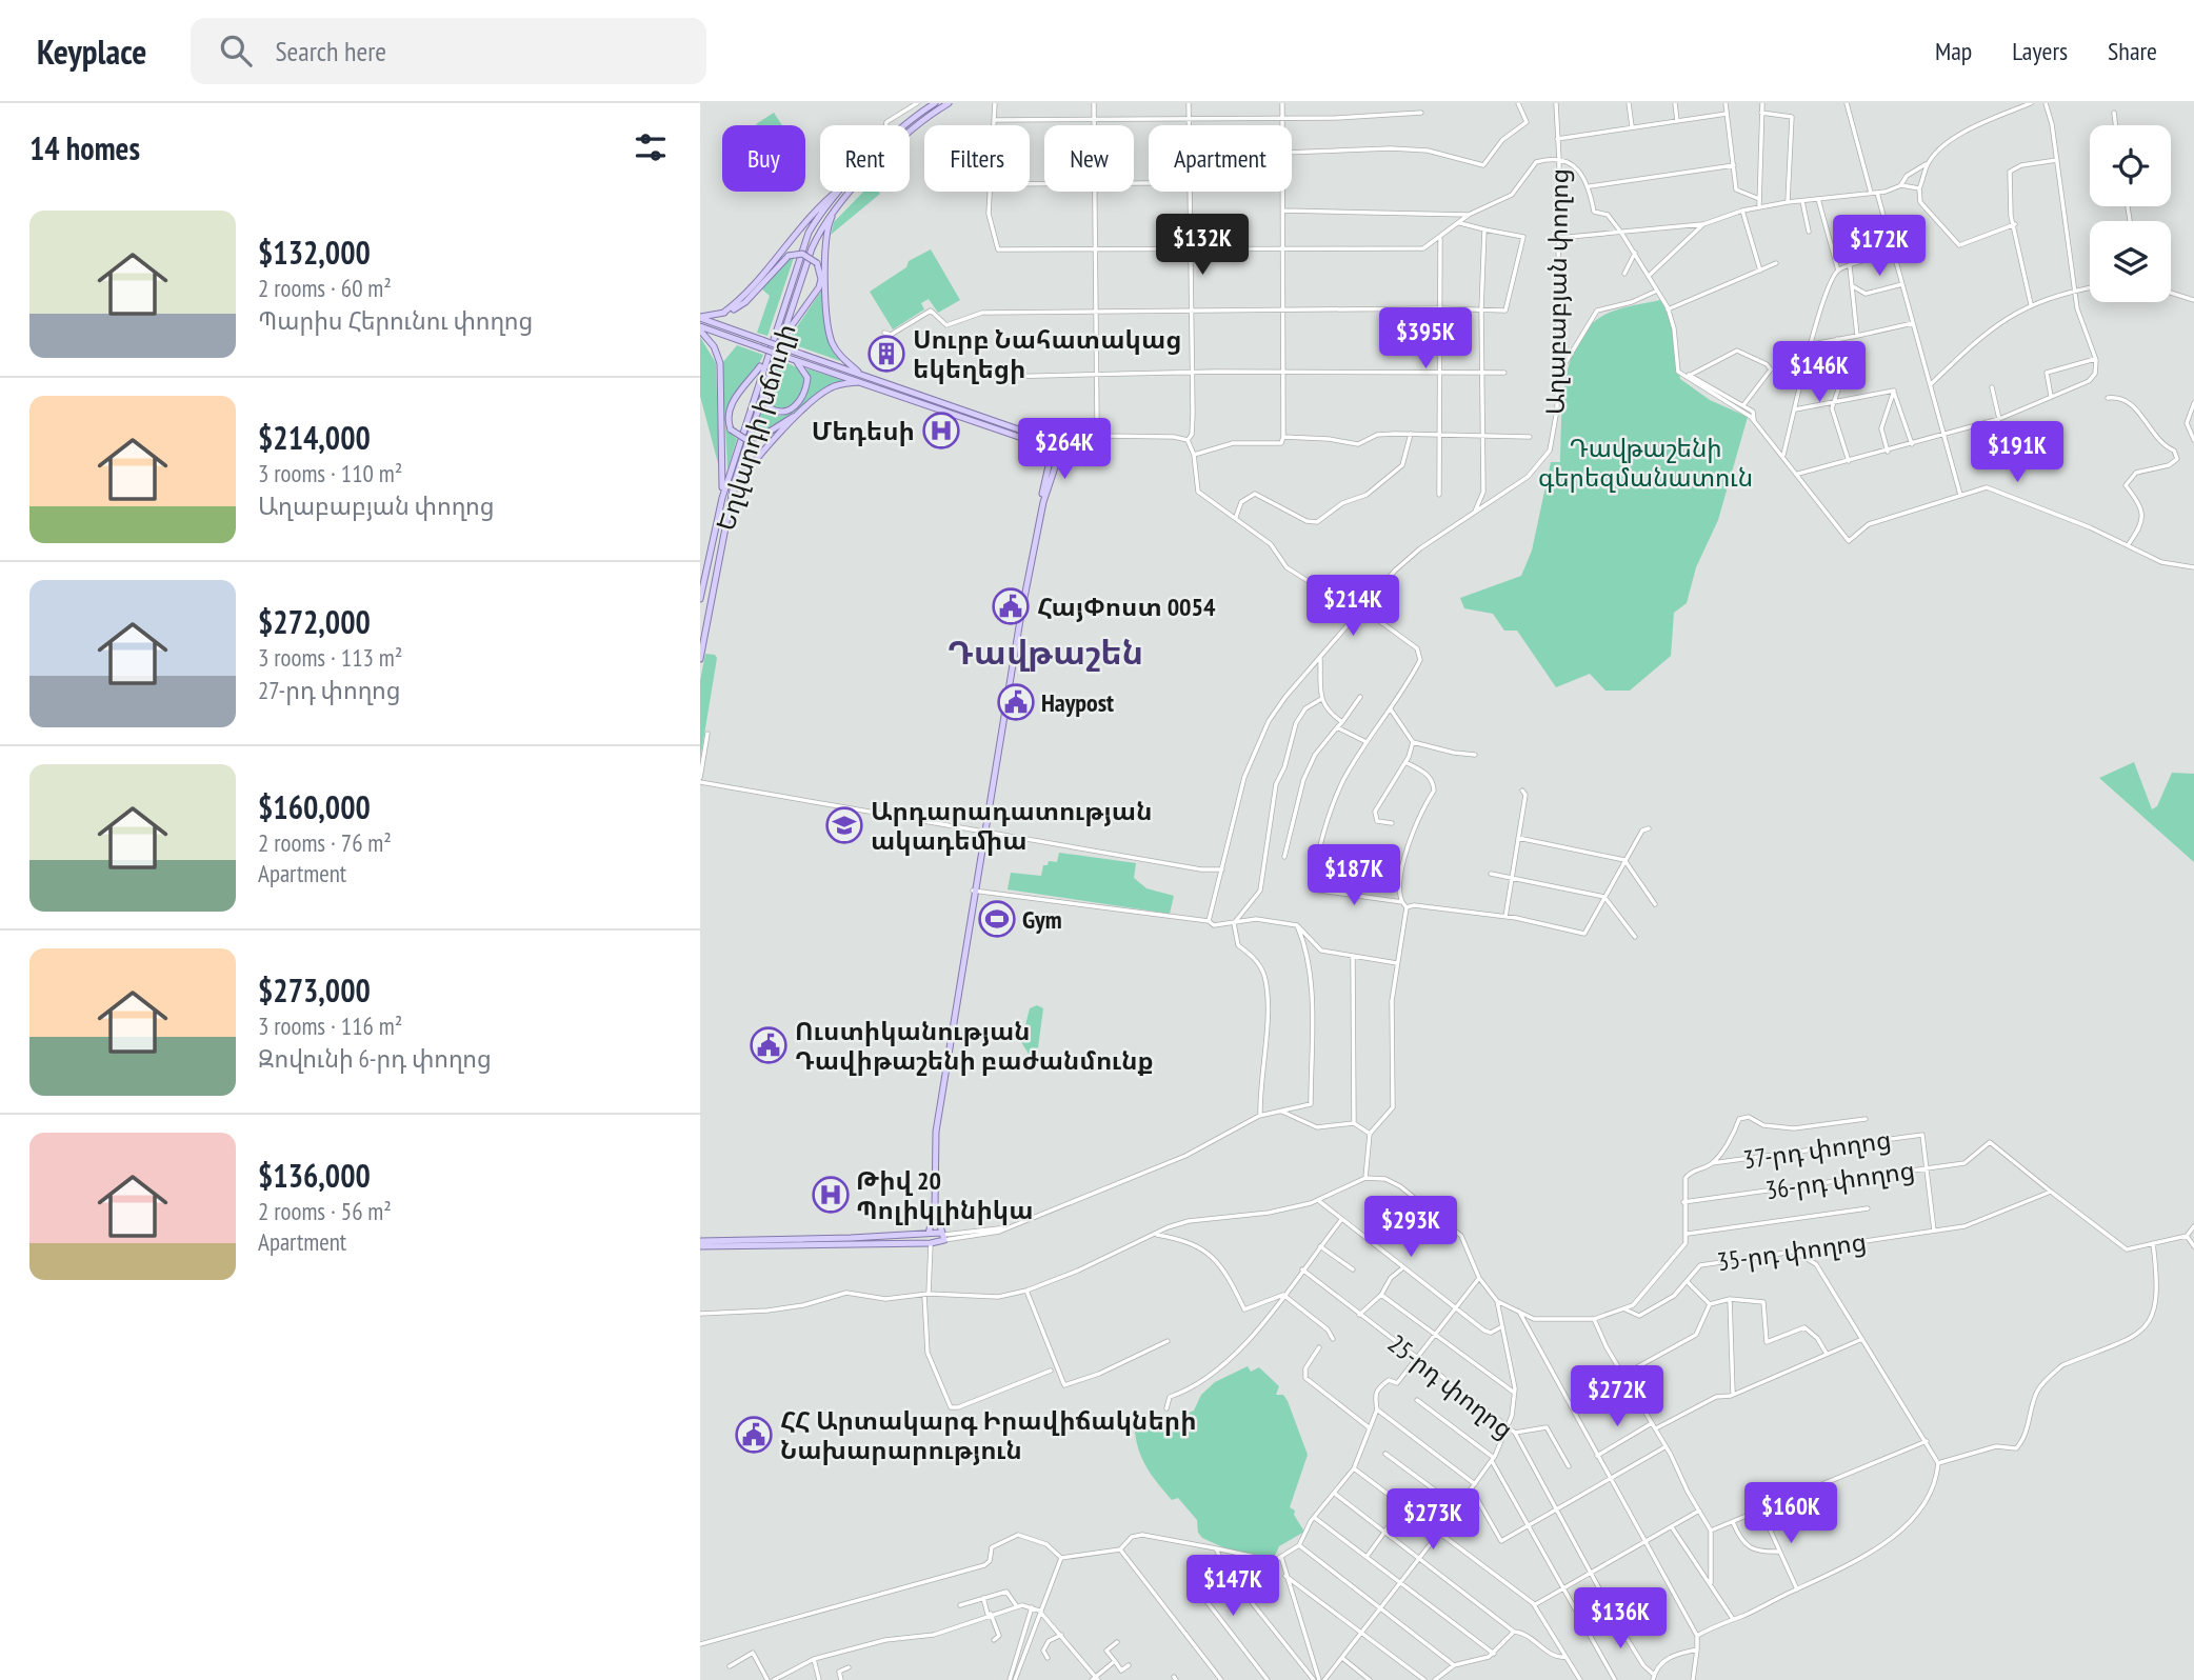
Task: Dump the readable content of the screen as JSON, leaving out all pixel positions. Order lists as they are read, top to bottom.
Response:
{
  "streets": {
    "main road": ["Եղվարդի խճուղի"],
    "street": [
      "Աղաբաբյան փողոց",
      "37-րդ փողոց",
      "36-րդ փողոց",
      "35-րդ փողոց",
      "25-րդ փողոց"
    ]
  },
  "crossings": [
    ["37-րդ փողոց", "36-րդ փողոց"],
    ["36-րդ փողոց", "35-րդ փողոց"]
  ],
  "districts": ["Դավթաշեն"],
  "parks": ["Դավթաշենի գերեզմանատուն"],
  "places": {
    "building": ["Սուրբ Նահատակաց եկեղեցի"],
    "hospital": ["Մեդեսի", "Թիվ 20 Պոլիկլինիկա"],
    "public building": [
      "ՀայՓոստ 0054",
      "Haypost",
      "Ուստիկանության Դավիթաշենի բաժանմունք",
      "ՀՀ Արտակարգ Իրավիճակների Նախարարություն"
    ],
    "school or university": ["Արդարադատության ակադեմիա"],
    "sports": ["Gym"]
  },
  "page": {
    "header": "Keyplace",
    "search": "Search here",
    "nav": ["Map", "Layers", "Share"],
    "heading": "14 homes",
    "chip": [
      "Buy",
      "Rent",
      "Filters",
      "New",
      "Apartment"
    ],
    "list": [
      {
        "name": "$132,000",
        "note": "2 rooms · 60 m² · Պարիս Հերունու փողոց"
      },
      {
        "name": "$214,000",
        "note": "3 rooms · 110 m² · Աղաբաբյան փողոց"
      },
      {
        "name": "$272,000",
        "note": "3 rooms · 113 m² · 27-րդ փողոց"
      },
      {
        "name": "$160,000",
        "note": "2 rooms · 76 m² · Apartment"
      },
      {
        "name": "$273,000",
        "note": "3 rooms · 116 m² · Զովունի 6-րդ փողոց"
      },
      {
        "name": "$136,000",
        "note": "2 rooms · 56 m² · Apartment"
      }
    ],
    "price": [
      "$132K",
      "$172K",
      "$395K",
      "$146K",
      "$264K",
      "$191K",
      "$214K",
      "$187K",
      "$293K",
      "$272K",
      "$160K",
      "$273K",
      "$147K",
      "$136K"
    ]
  }
}
